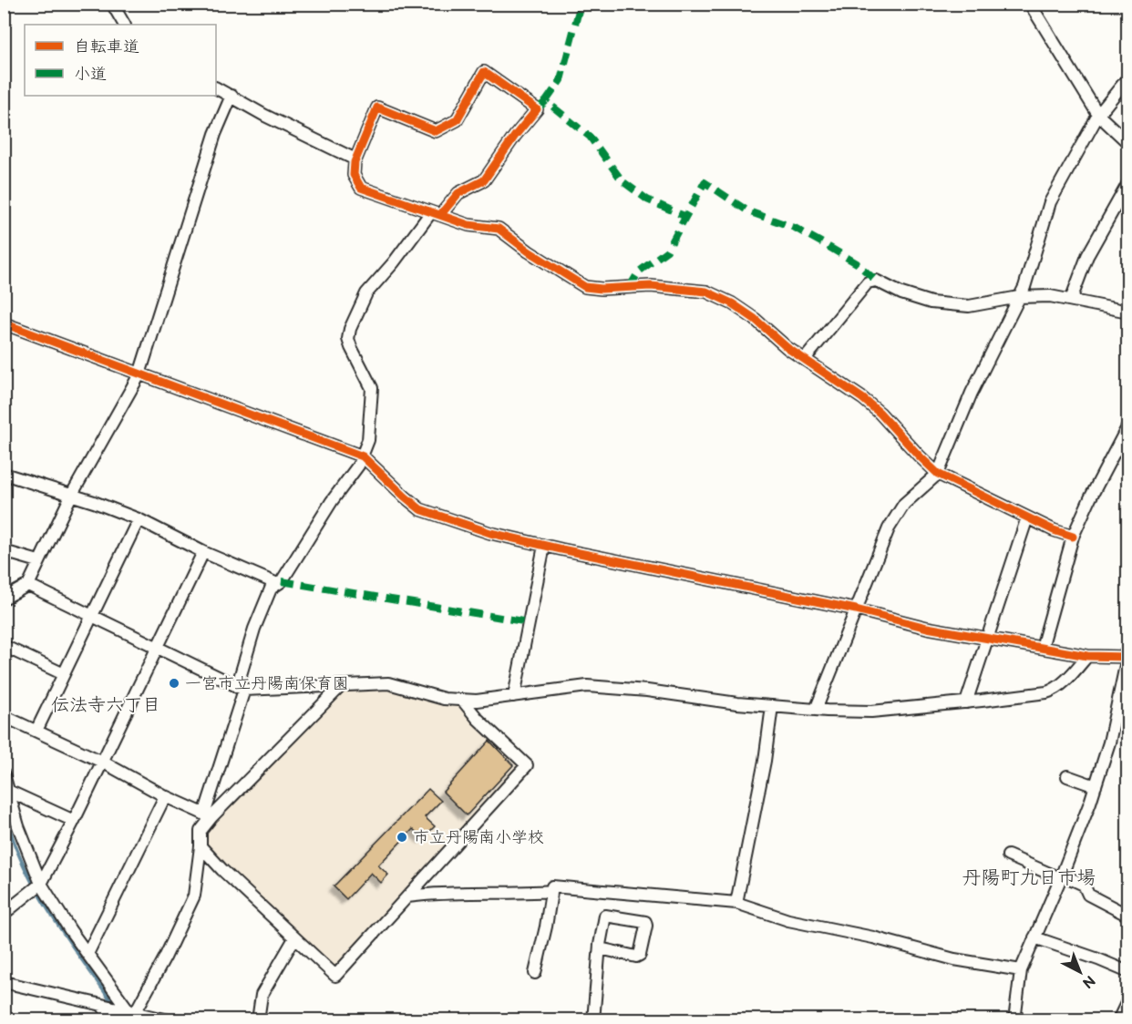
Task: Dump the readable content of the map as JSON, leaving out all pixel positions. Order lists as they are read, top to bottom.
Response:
{
  "districts": ["伝法寺六丁目", "丹陽町九日市場"],
  "places": ["一宮市立丹陽南保育園", "市立丹陽南小学校"],
  "legend": ["自転車道", "小道"],
  "north": "bottom right"
}
